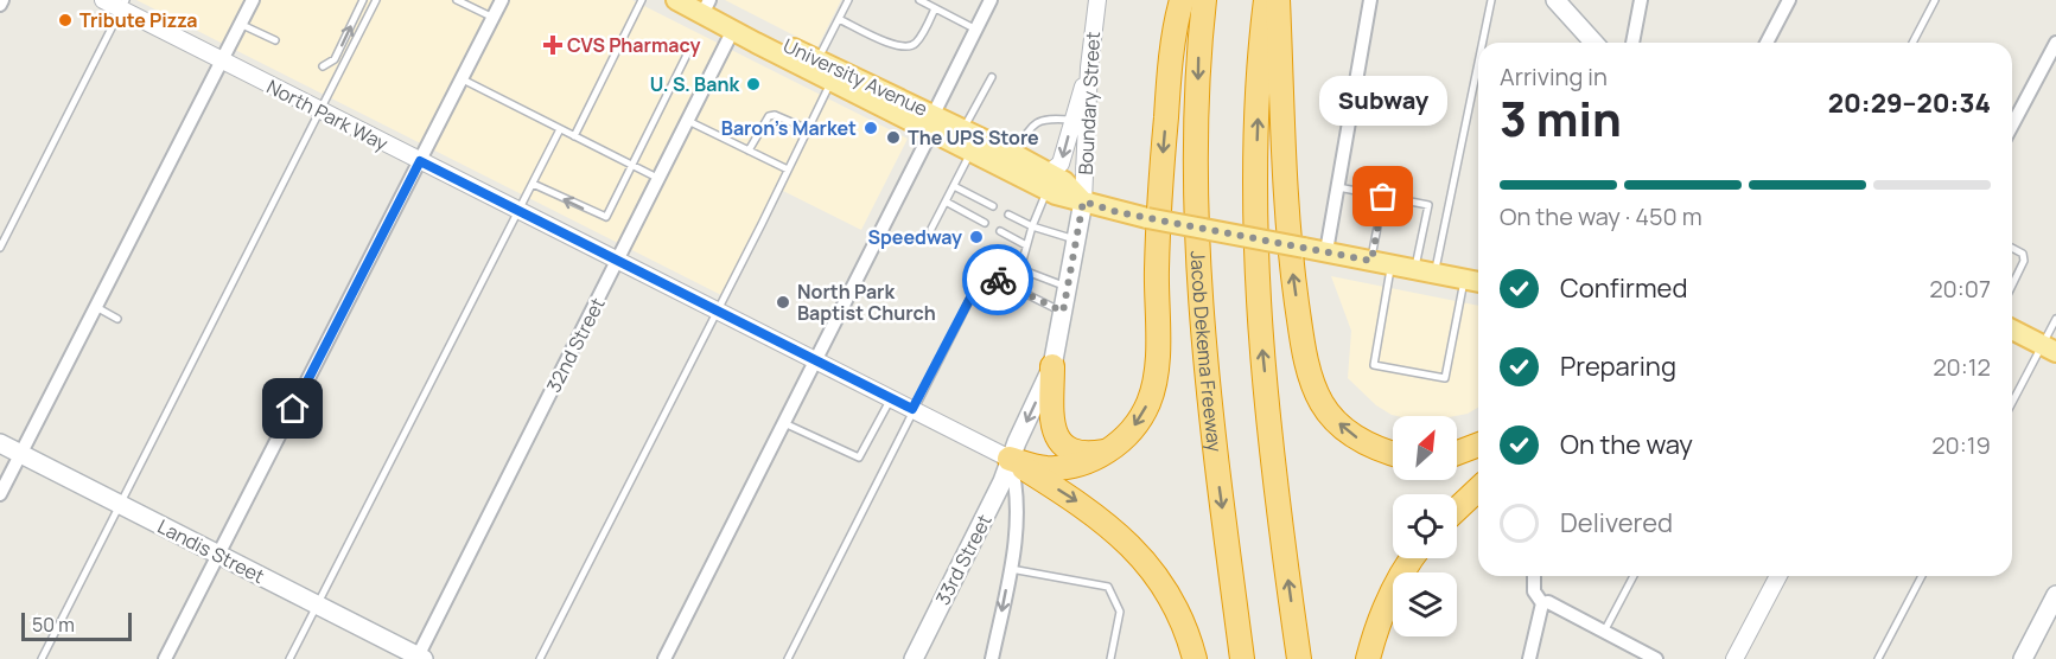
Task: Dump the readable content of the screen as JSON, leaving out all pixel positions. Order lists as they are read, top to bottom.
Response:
{
  "streets": {
    "highway": ["Jacob Dekema Freeway"],
    "main road": [
      "University Avenue",
      "Boundary Street",
      "Landis Street",
      "33rd Street"
    ],
    "street": ["North Park Way", "32nd Street"]
  },
  "crossings": [
    ["University Avenue", "Boundary Street"],
    ["University Avenue", "32nd Street"],
    ["Boundary Street", "North Park Way"],
    ["Boundary Street", "33rd Street"],
    ["North Park Way", "32nd Street"],
    ["North Park Way", "33rd Street"],
    ["32nd Street", "Landis Street"]
  ],
  "places": {
    "other": [
      "Tribute Pizza",
      "U. S. Bank",
      "Baron’s Market",
      "The UPS Store",
      "Subway",
      "Speedway",
      "North Park Baptist Church"
    ],
    "health": ["CVS Pharmacy"]
  },
  "scale_bar": "50 m",
  "north": "top right",
  "page": {
    "heading": ["3 min", "Arriving in", "20:29–20:34"],
    "bubble": "Subway",
    "bar": "On the way · 450 m",
    "list": [
      ["Confirmed", "20:07"],
      ["Preparing", "20:12"],
      ["On the way", "20:19"],
      "Delivered"
    ],
    "scale": "50 m"
  }
}
